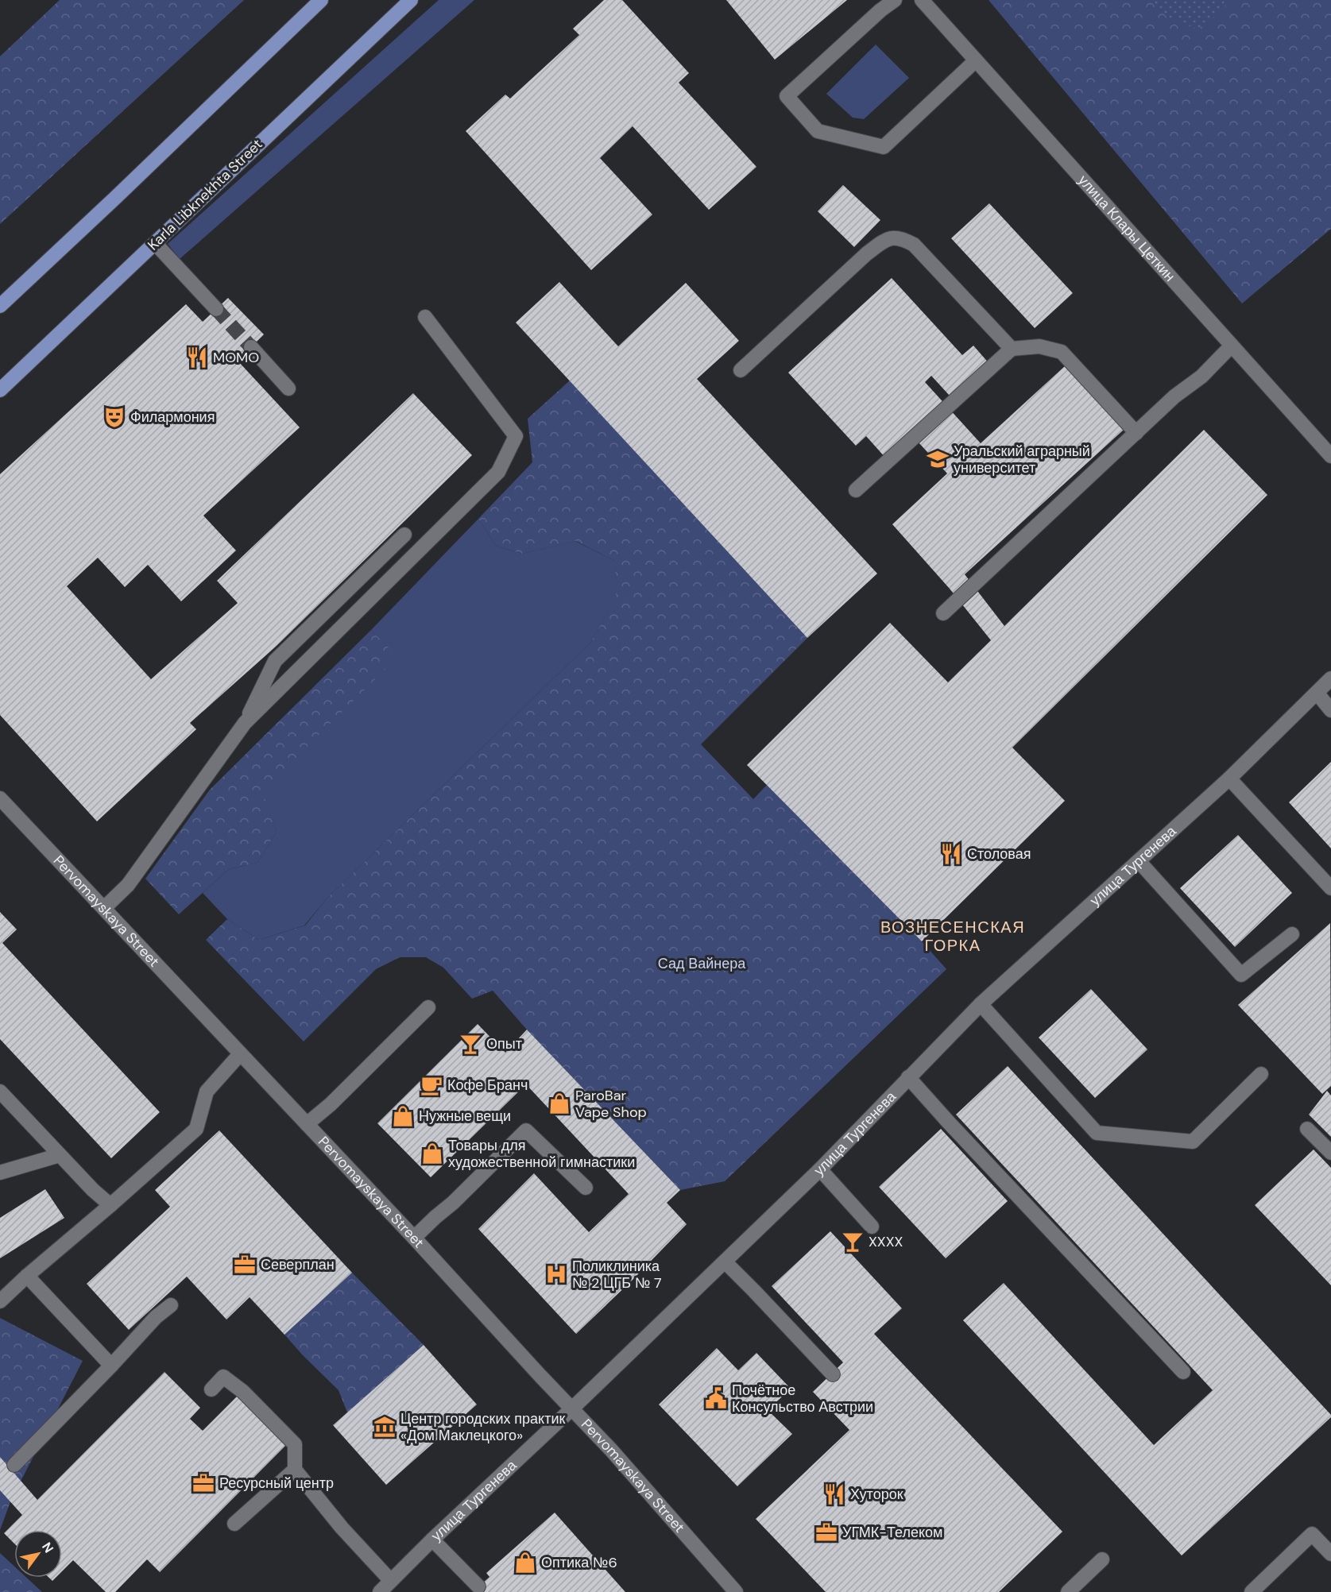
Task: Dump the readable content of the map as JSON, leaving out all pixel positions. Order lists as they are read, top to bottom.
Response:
{
  "streets": {
    "main road": ["Karla Libknekhta Street"],
    "street": ["улица Клары Цеткин", "улица Тургенева", "Pervomayskaya Street"]
  },
  "crossings": [
    ["улица Тургенева", "Pervomayskaya Street"]
  ],
  "districts": ["ВОЗНЕСЕНСКАЯ ГОРКА"],
  "parks": ["Сад Вайнера"],
  "places": {
    "restaurant": ["MOMO", "Столовая", "Хуторок"],
    "theatre": ["Филармония"],
    "school or university": ["Уральский аграрный университет"],
    "bar": ["Опыт", "XXXX"],
    "cafe": ["Кофе Бранч"],
    "shop": [
      "ParoBar Vape Shop",
      "Нужные вещи",
      "Товары для художественной гимнастики",
      "Оптика №6"
    ],
    "office": ["Северплан", "Ресурсный центр", "УГМК-Телеком"],
    "hospital": ["Поликлиника № 2 ЦГБ № 7"],
    "public building": ["Почётное Консульство Австрии"],
    "museum": ["Центр городских практик «Дом Маклецкого»"]
  },
  "north": "top right"
}
